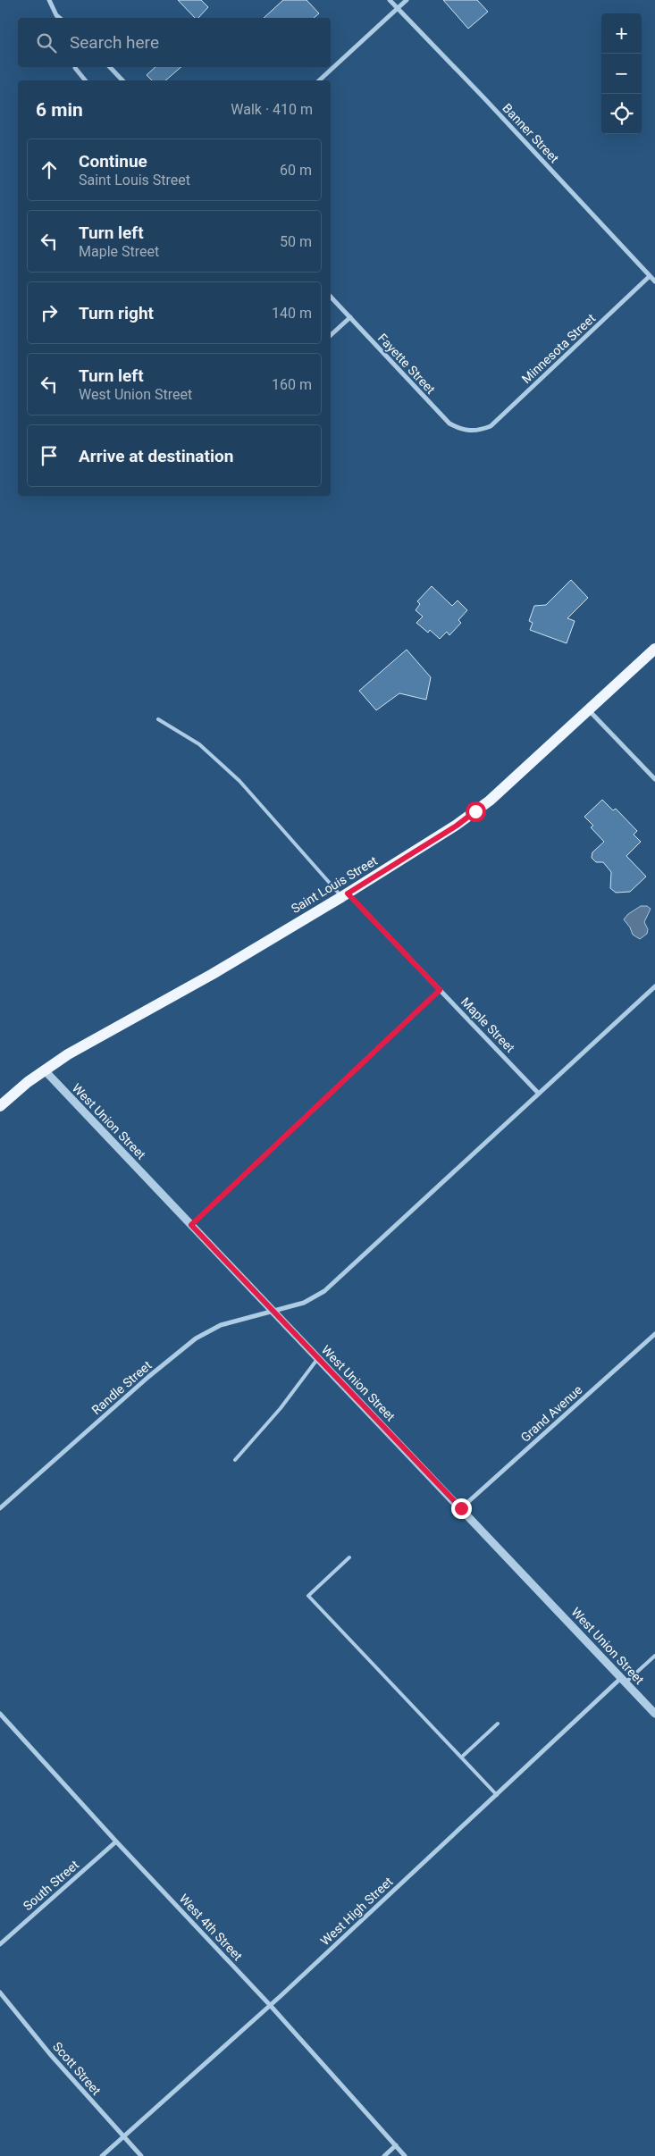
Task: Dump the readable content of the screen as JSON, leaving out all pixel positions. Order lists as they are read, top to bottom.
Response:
{
  "streets": {
    "main road": ["Saint Louis Street"],
    "street": [
      "Banner Street",
      "Minnesota Street",
      "Fayette Street",
      "Maple Street",
      "West Union Street",
      "Randle Street",
      "Grand Avenue",
      "South Street",
      "West High Street",
      "West 4th Street",
      "Scott Street"
    ]
  },
  "crossings": [
    ["Banner Street", "Minnesota Street"],
    ["Minnesota Street", "Fayette Street"],
    ["Saint Louis Street", "Maple Street"],
    ["Saint Louis Street", "West Union Street"],
    ["Maple Street", "Randle Street"],
    ["West Union Street", "Randle Street"],
    ["West Union Street", "Grand Avenue"],
    ["West Union Street", "West High Street"],
    ["South Street", "West 4th Street"],
    ["West High Street", "West 4th Street"],
    ["West High Street", "Scott Street"]
  ],
  "page": {
    "map_buttons": ["+", "−"],
    "search": "Search here",
    "heading": ["6 min", "Walk · 410 m"],
    "list": [
      ["Continue", "Saint Louis Street", "60 m"],
      ["Turn left", "Maple Street", "50 m"],
      ["Turn right", "140 m"],
      ["Turn left", "West Union Street", "160 m"],
      "Arrive at destination"
    ]
  }
}
